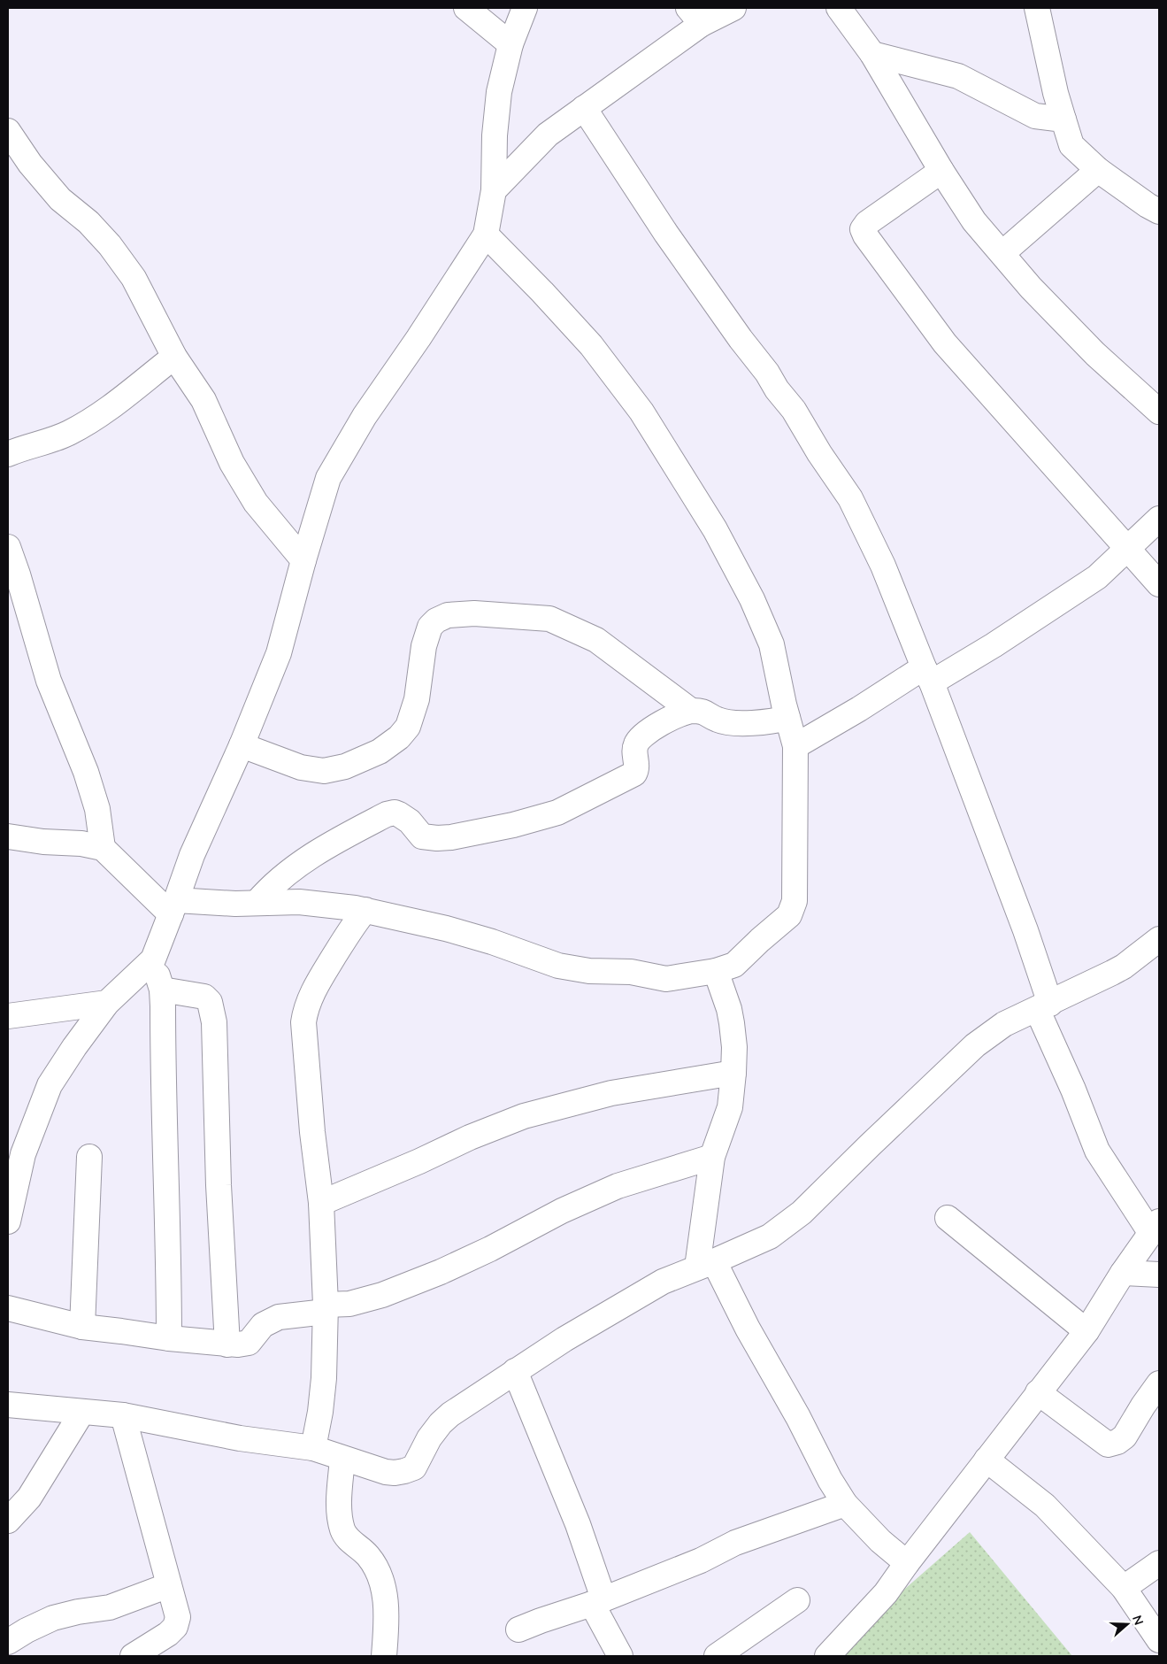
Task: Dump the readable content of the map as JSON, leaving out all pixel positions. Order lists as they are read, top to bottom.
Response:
{
  "north": "right"
}
